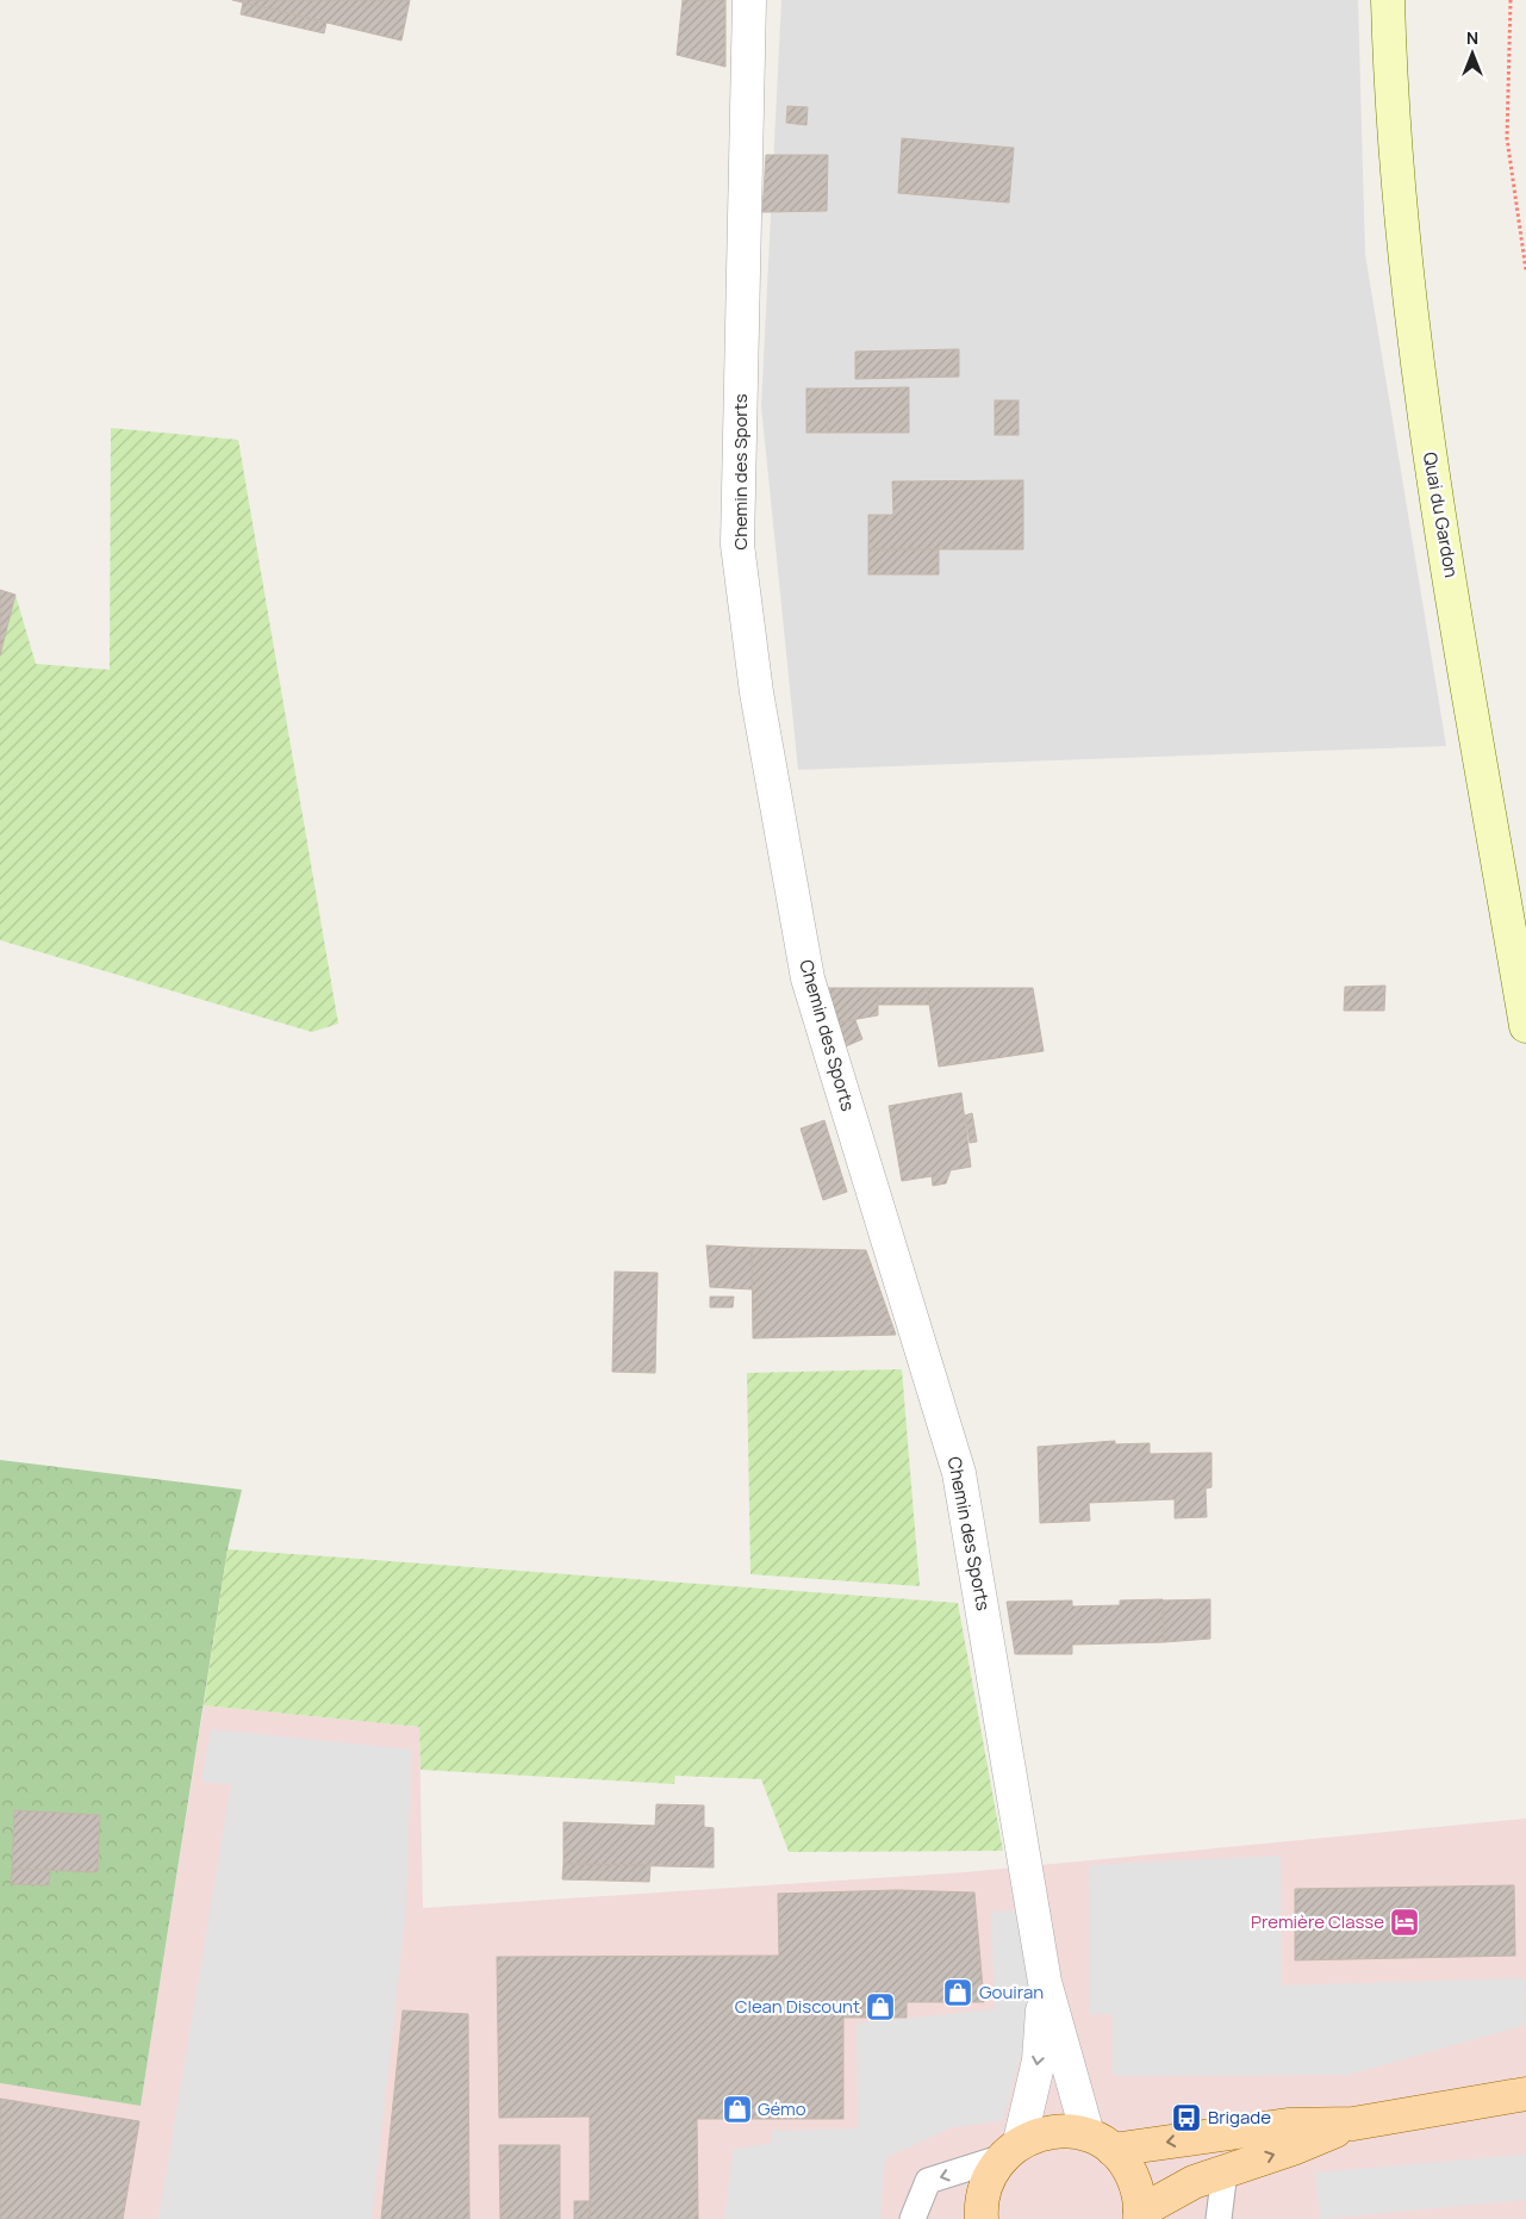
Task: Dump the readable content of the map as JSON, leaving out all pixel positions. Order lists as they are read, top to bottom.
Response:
{
  "streets": {
    "main road": ["Quai du Gardon"],
    "street": ["Chemin des Sports"]
  },
  "places": {
    "hotel": ["Première Classe"],
    "shop": ["Gouiran", "Clean Discount", "Gémo"],
    "bus stop": ["Brigade"]
  },
  "north": "top"
}
